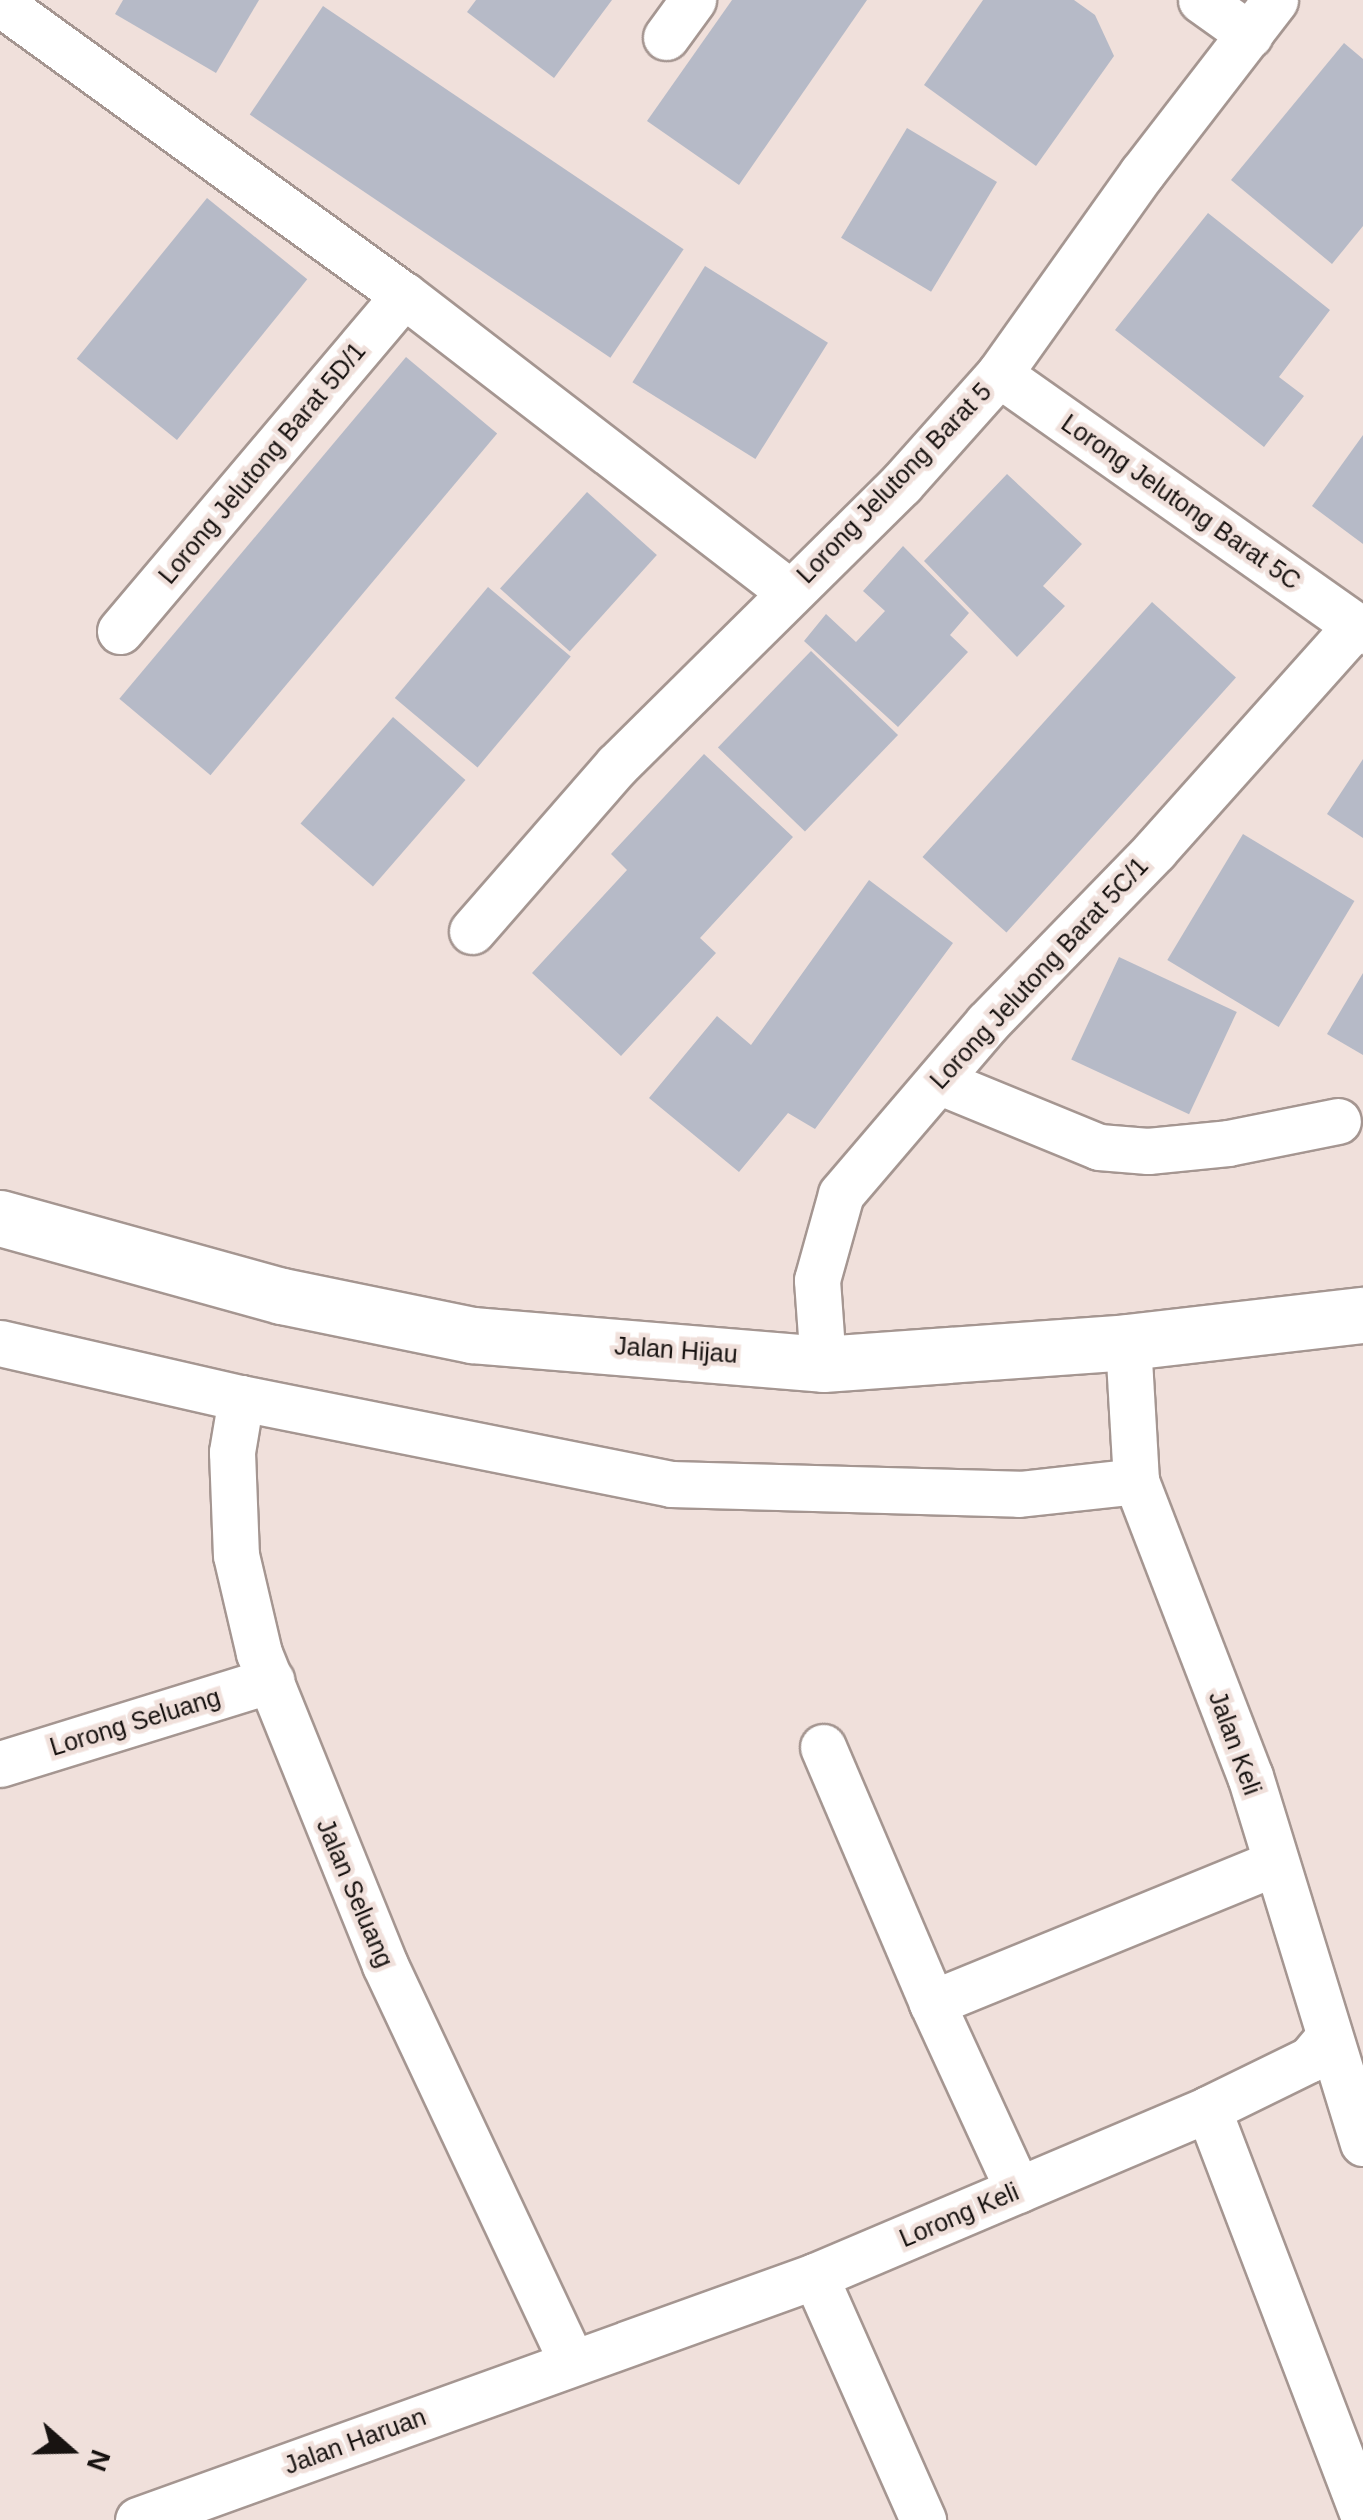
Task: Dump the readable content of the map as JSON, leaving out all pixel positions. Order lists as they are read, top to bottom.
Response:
{
  "streets": {
    "main road": ["Jalan Hijau"],
    "street": [
      "Lorong Jelutong Barat 5D/1",
      "Lorong Jelutong Barat 5",
      "Lorong Jelutong Barat 5C",
      "Lorong Jelutong Barat 5C/1",
      "Lorong Seluang",
      "Jalan Keli",
      "Jalan Seluang",
      "Lorong Keli",
      "Jalan Haruan"
    ]
  },
  "crossings": [
    ["Lorong Jelutong Barat 5", "Lorong Jelutong Barat 5C"],
    ["Lorong Jelutong Barat 5C", "Lorong Jelutong Barat 5C/1"],
    ["Lorong Jelutong Barat 5C/1", "Jalan Hijau"],
    ["Jalan Hijau", "Jalan Keli"],
    ["Lorong Seluang", "Jalan Seluang"],
    ["Jalan Keli", "Lorong Keli"],
    ["Jalan Seluang", "Lorong Keli"],
    ["Jalan Seluang", "Jalan Haruan"],
    ["Lorong Keli", "Jalan Haruan"]
  ],
  "north": "right"
}
